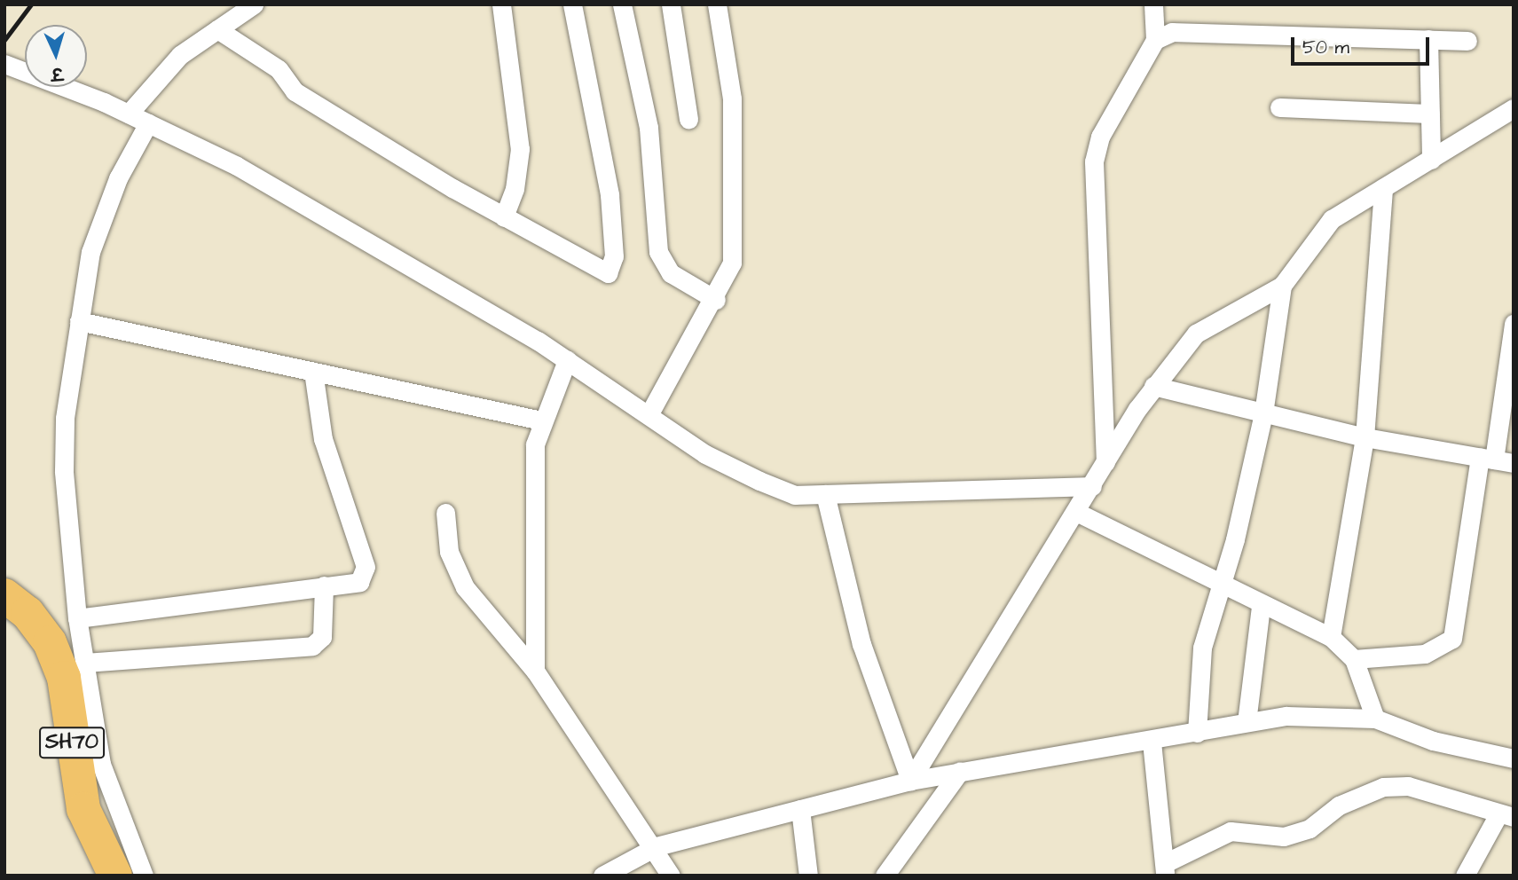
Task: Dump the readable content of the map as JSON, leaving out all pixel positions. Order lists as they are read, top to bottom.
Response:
{
  "streets": {
    "highway": ["SH70"]
  },
  "scale_bar": "50 m",
  "north": "bottom"
}
